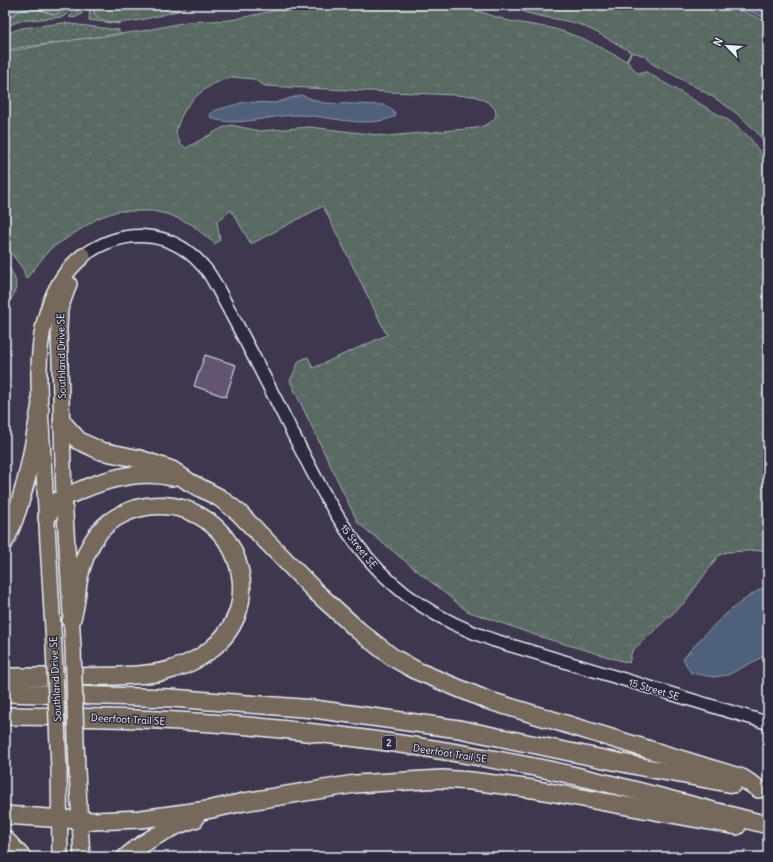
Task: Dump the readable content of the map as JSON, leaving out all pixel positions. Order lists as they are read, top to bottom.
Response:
{
  "streets": {
    "highway": ["Deerfoot Trail SE", "2"],
    "main road": ["Southland Drive SE"],
    "street": ["15 Street SE"]
  },
  "crossings": [
    ["Southland Drive SE", "15 Street SE"]
  ],
  "north": "top left"
}
